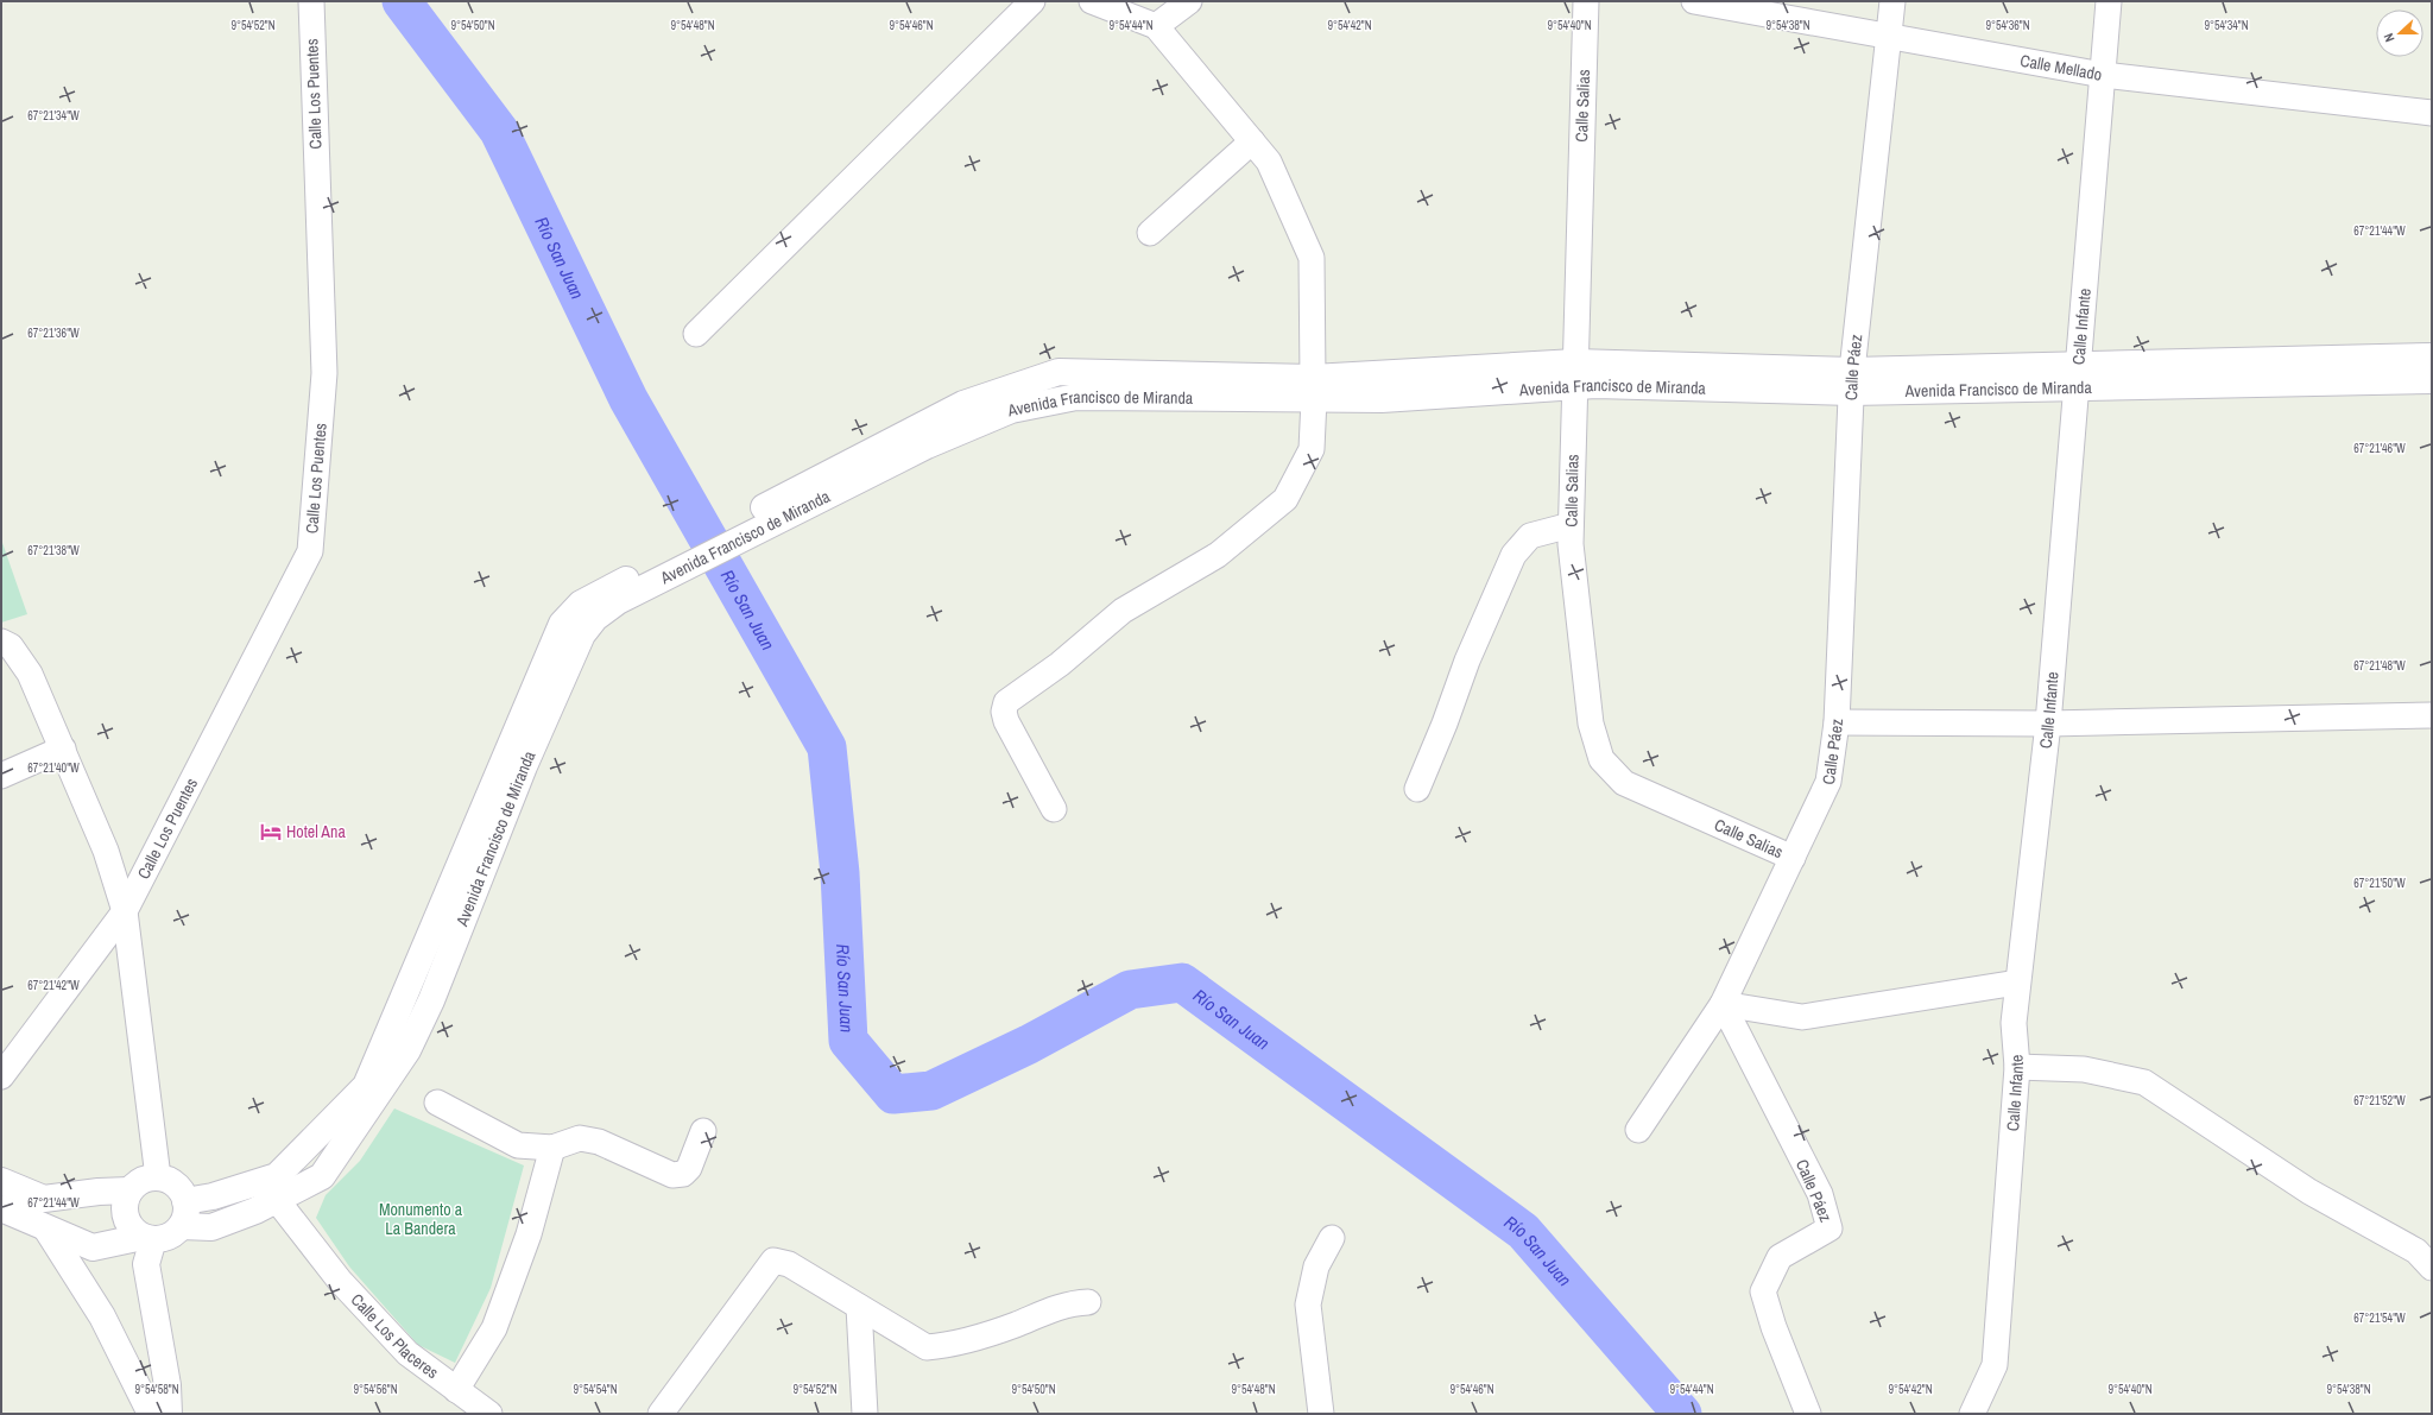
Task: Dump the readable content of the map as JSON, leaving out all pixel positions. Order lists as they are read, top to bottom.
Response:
{
  "streets": {
    "main road": ["Avenida Francisco de Miranda"],
    "street": [
      "Calle Mellado",
      "Calle Los Puentes",
      "Calle Salias",
      "Calle Infante",
      "Calle Páez",
      "Calle Los Placeres"
    ]
  },
  "crossings": [
    ["Calle Mellado", "Calle Infante"],
    ["Calle Mellado", "Calle Páez"],
    ["Calle Salias", "Calle Páez"],
    ["Calle Salias", "Avenida Francisco de Miranda"],
    ["Calle Infante", "Avenida Francisco de Miranda"],
    ["Calle Páez", "Avenida Francisco de Miranda"],
    ["Avenida Francisco de Miranda", "Calle Los Placeres"]
  ],
  "water": ["Río San Juan"],
  "parks": ["Monumento a La Bandera"],
  "places": {
    "hotel": ["Hotel Ana"]
  },
  "north": "left",
  "coordinates": [
    "9°54'52\"N",
    "9°54'50\"N",
    "9°54'48\"N",
    "9°54'46\"N",
    "9°54'44\"N",
    "9°54'42\"N",
    "9°54'40\"N",
    "9°54'38\"N",
    "9°54'36\"N",
    "9°54'34\"N",
    "67°21'34\"W",
    "67°21'44\"W",
    "67°21'36\"W",
    "67°21'46\"W",
    "67°21'38\"W",
    "67°21'48\"W",
    "67°21'40\"W",
    "67°21'50\"W",
    "67°21'42\"W",
    "67°21'52\"W",
    "67°21'54\"W",
    "9°54'58\"N",
    "9°54'56\"N",
    "9°54'54\"N"
  ]
}
